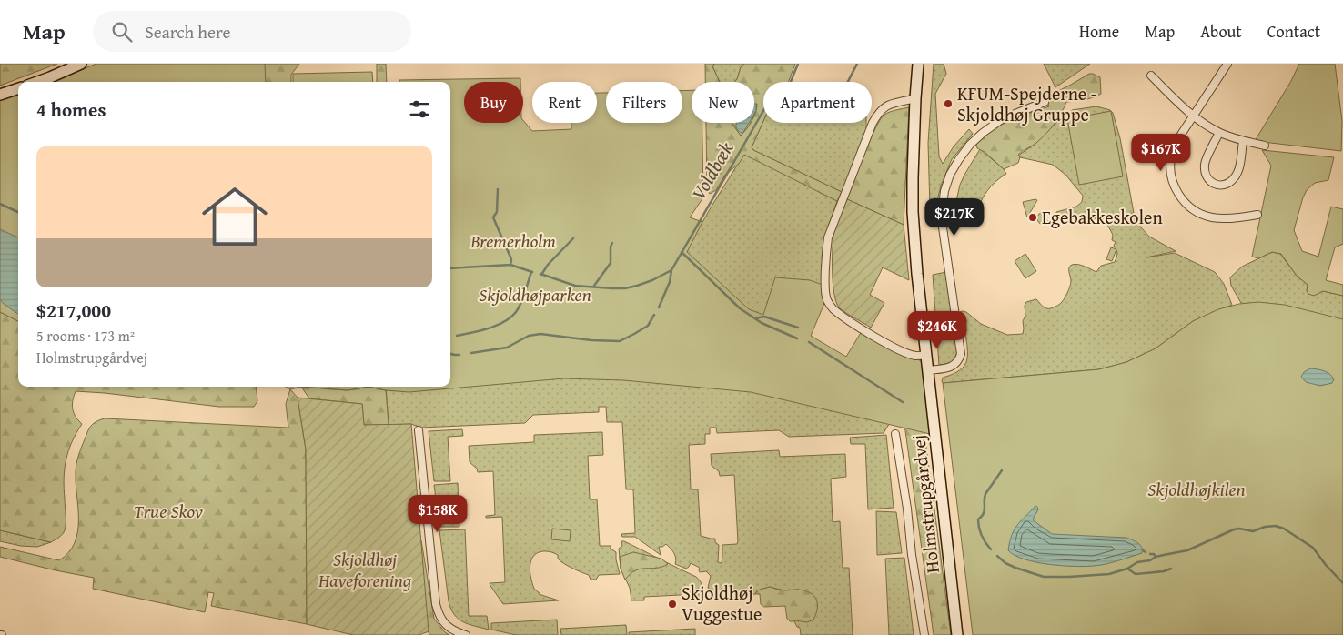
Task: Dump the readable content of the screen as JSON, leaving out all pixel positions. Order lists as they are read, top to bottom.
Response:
{
  "streets": {
    "street": ["Holmstrupgårdvej"]
  },
  "water": ["Voldbæk"],
  "parks": [
    "Bremerholm",
    "Skjoldhøjparken",
    "Skjoldhøjkilen",
    "True Skov",
    "Skjoldhøj Haveforening"
  ],
  "places": ["KFUM-Spejderne - Skjoldhøj Gruppe", "Egebakkeskolen", "Skjoldhøj Vuggestue"],
  "page": {
    "header": "Map",
    "search": "Search here",
    "nav": [
      "Home",
      "Map",
      "About",
      "Contact"
    ],
    "chip": [
      "Buy",
      "Rent",
      "Filters",
      "New",
      "Apartment"
    ],
    "heading": "4 homes",
    "price": [
      "$167K",
      "$217K",
      "$246K",
      "$158K"
    ],
    "list": [
      {
        "name": "$217,000",
        "note": "5 rooms · 173 m² · Holmstrupgårdvej"
      }
    ]
  }
}
